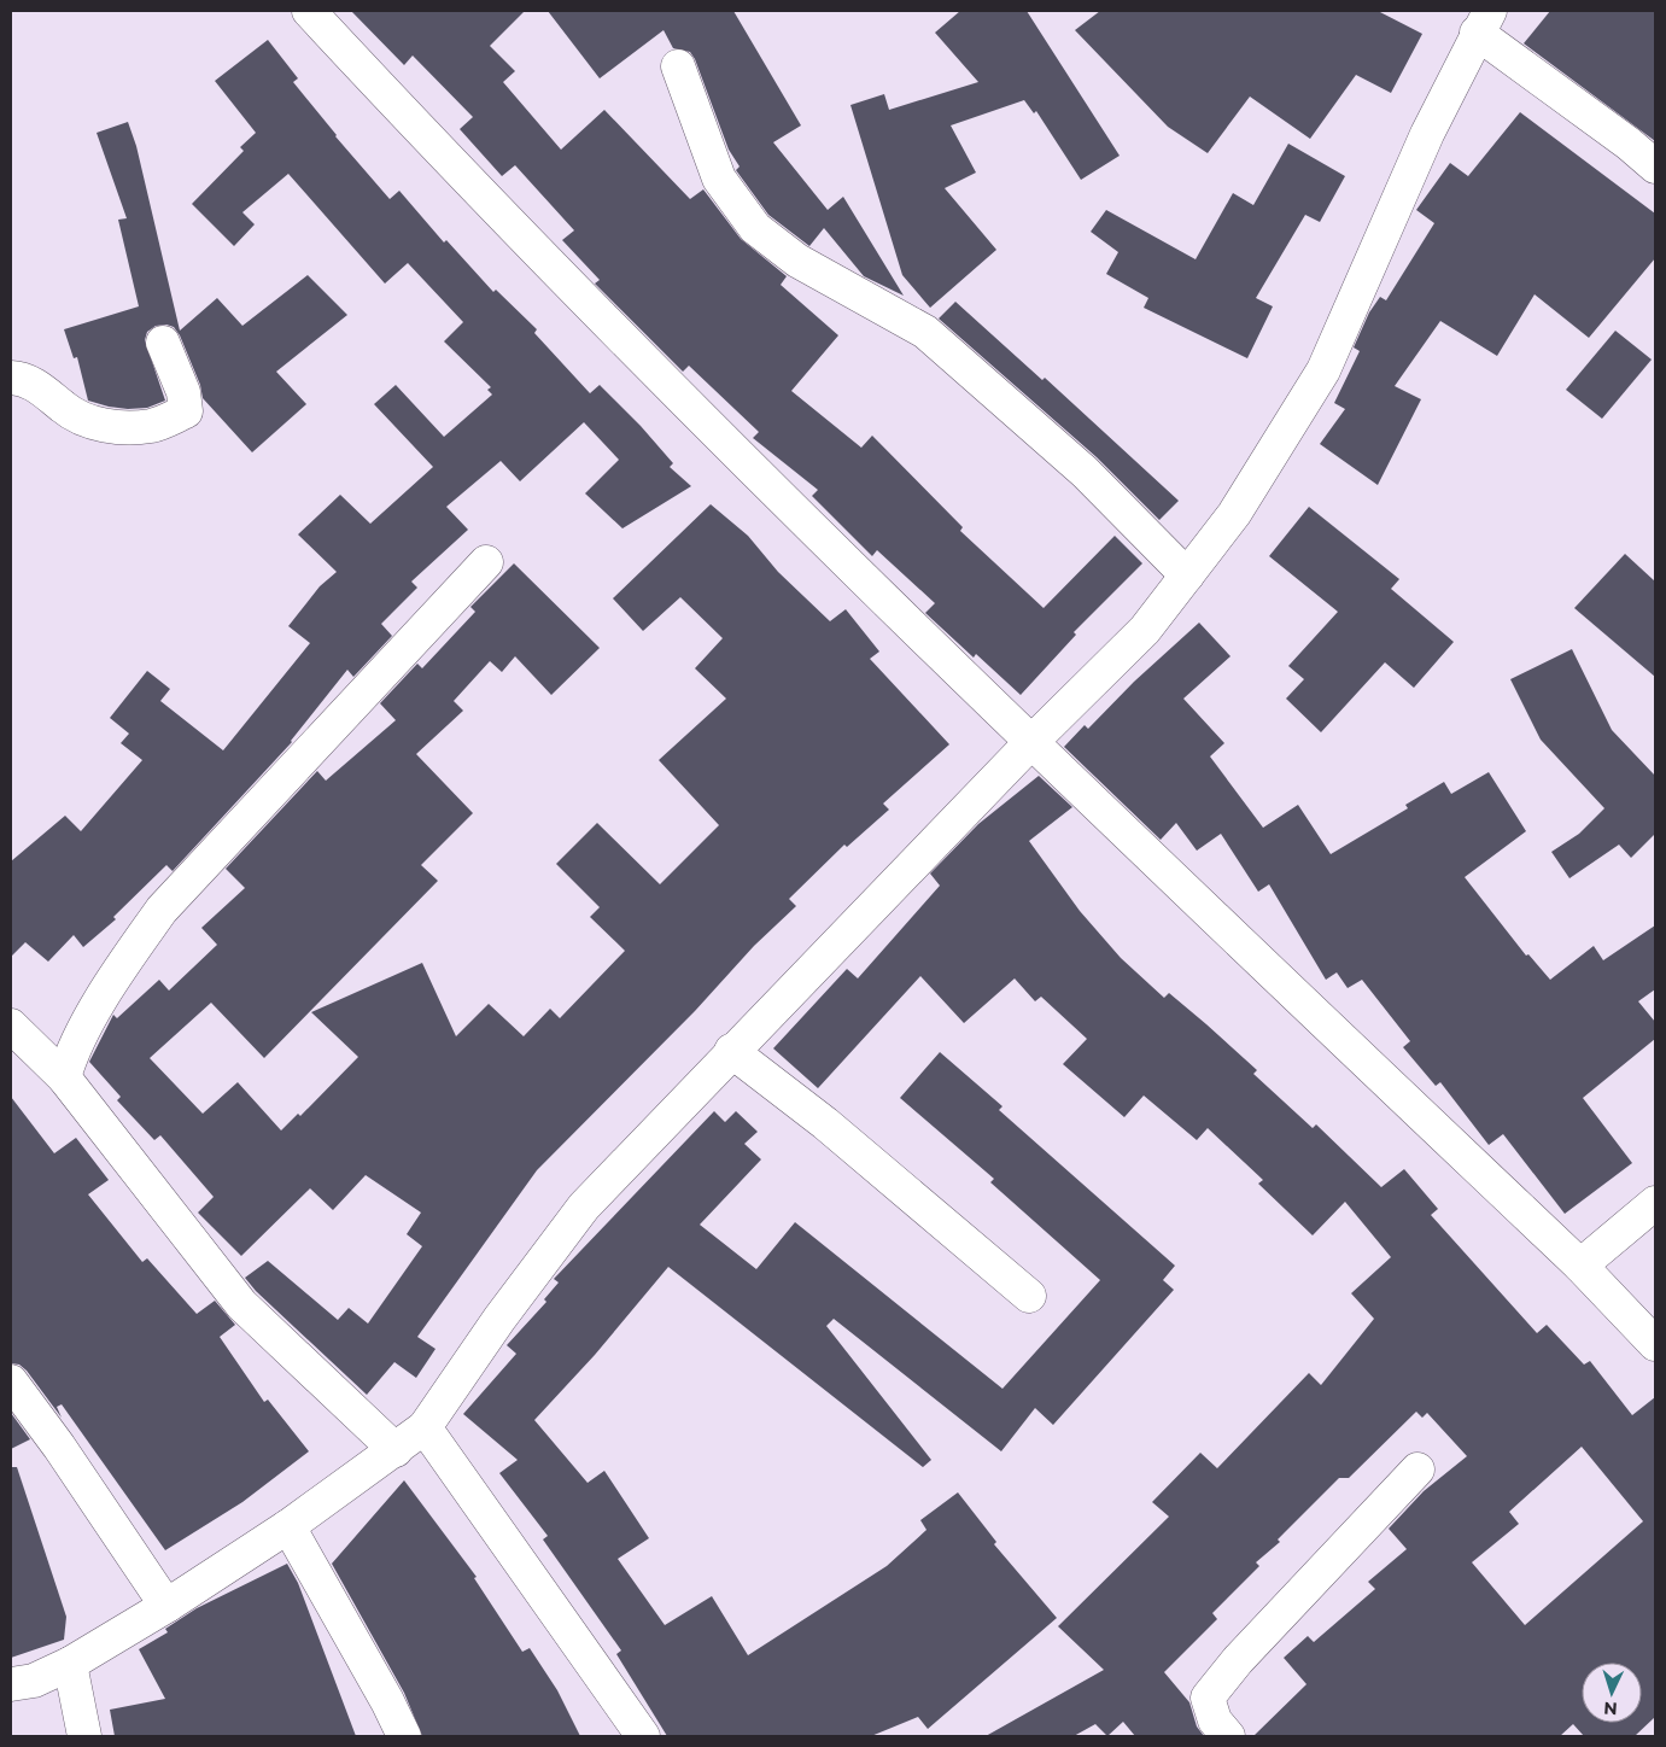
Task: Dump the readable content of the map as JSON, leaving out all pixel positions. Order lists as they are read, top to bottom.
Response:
{
  "north": "bottom"
}
